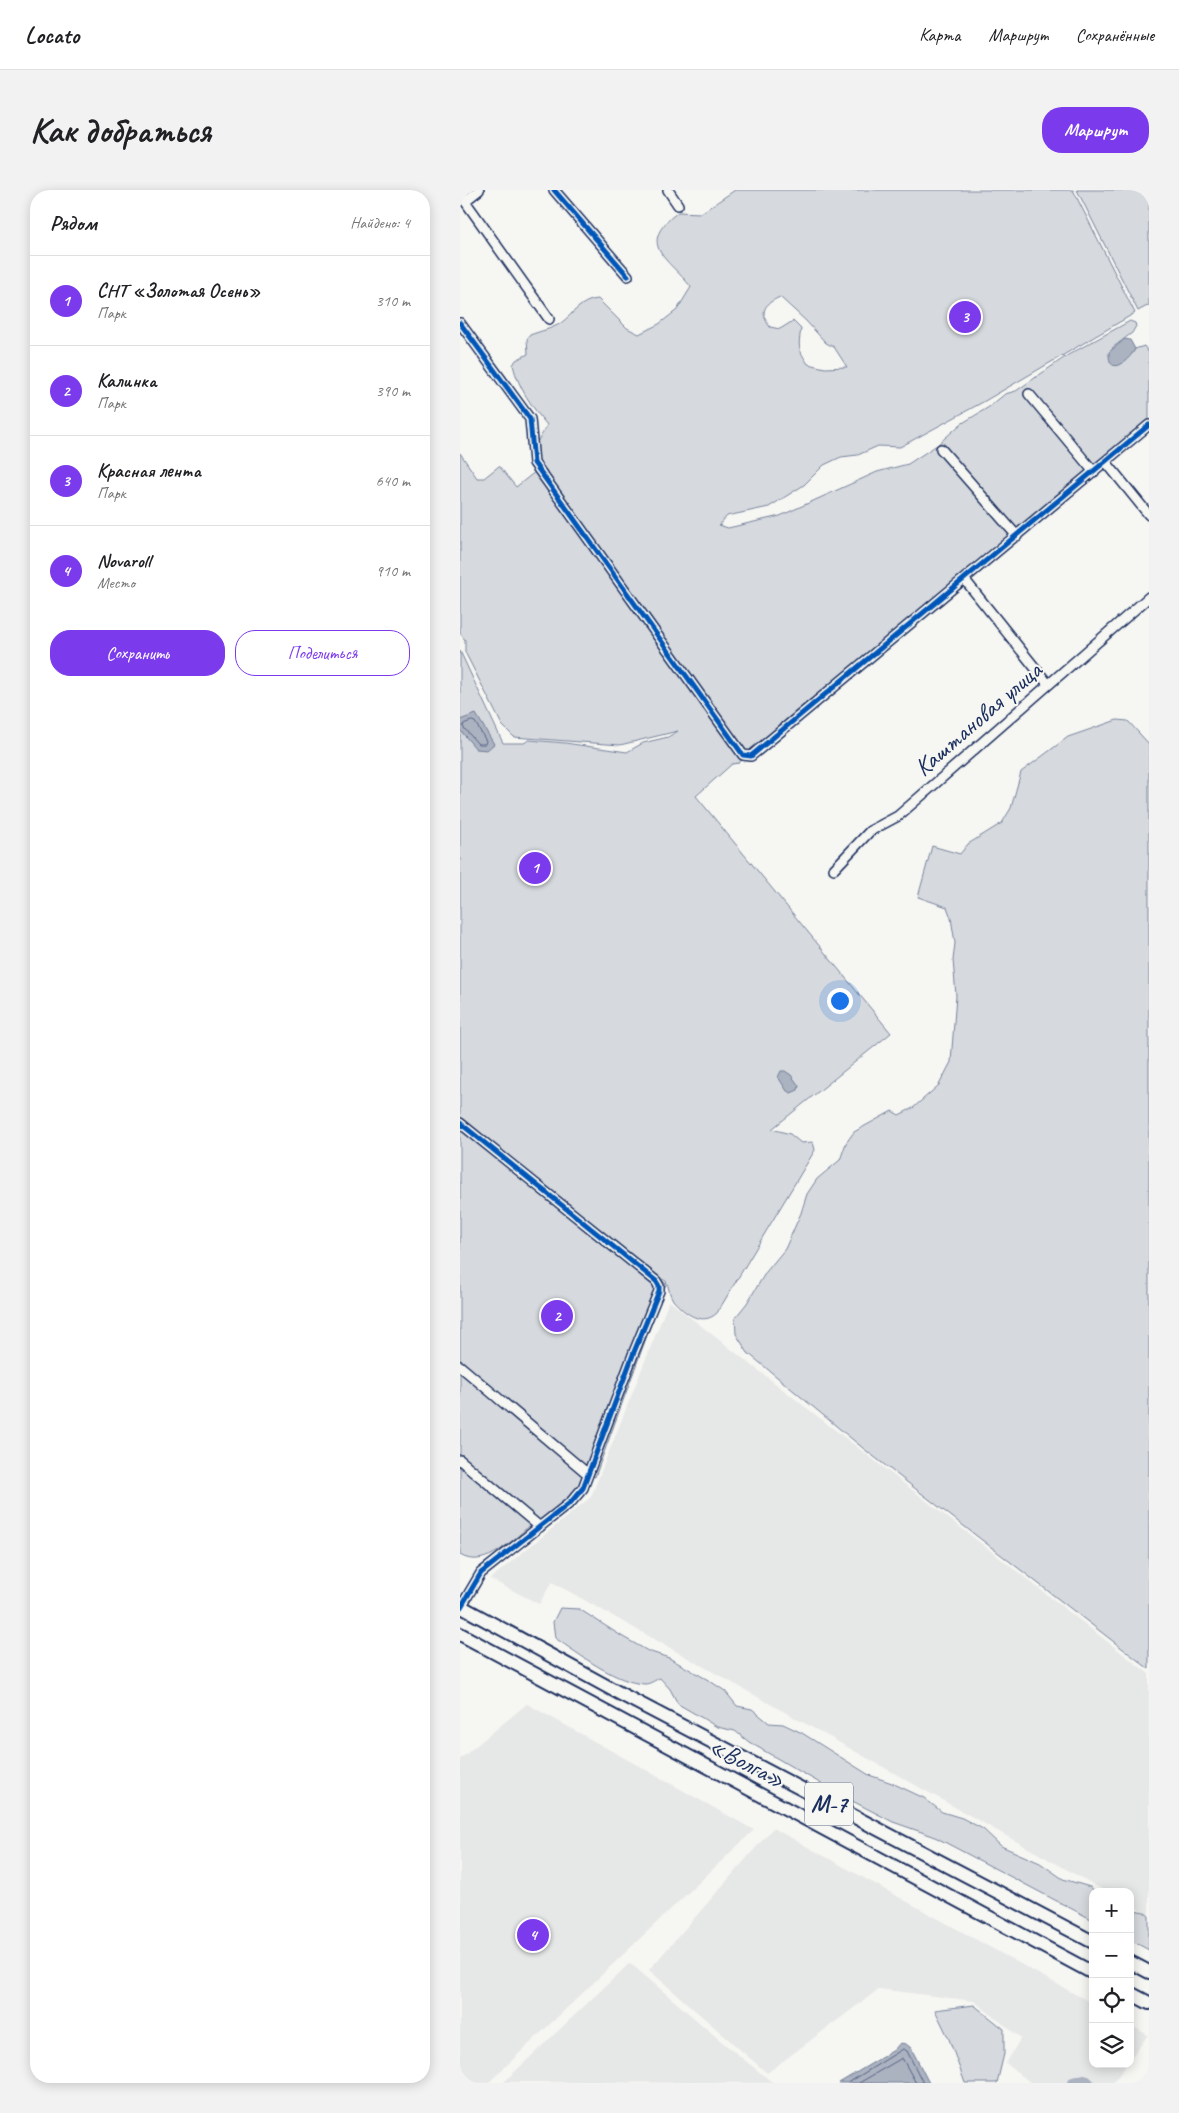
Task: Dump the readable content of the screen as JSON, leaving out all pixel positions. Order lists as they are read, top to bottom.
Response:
{
  "streets": {
    "highway": ["«Волга»", "М-7"],
    "street": ["Каштановая улица"]
  },
  "page": {
    "header": "Locato",
    "nav": ["Карта", "Маршрут", "Сохранённые"],
    "buttons": [
      "Маршрут",
      ["Сохранить", "Поделиться"]
    ],
    "title": "Как добраться",
    "heading": ["Рядом", "Найдено: 4"],
    "list": [
      {
        "mark": "1",
        "name": "СНТ «Золотая Осень»",
        "note": "Парк",
        "value": "310 m"
      },
      {
        "mark": "2",
        "name": "Калинка",
        "note": "Парк",
        "value": "390 m"
      },
      {
        "mark": "3",
        "name": "Красная лента",
        "note": "Парк",
        "value": "640 m"
      },
      {
        "mark": "4",
        "name": "Novaroll",
        "note": "Место",
        "value": "910 m"
      }
    ],
    "pins": [
      "3",
      "1",
      "2",
      "4"
    ],
    "map_buttons": ["+", "−"]
  }
}
